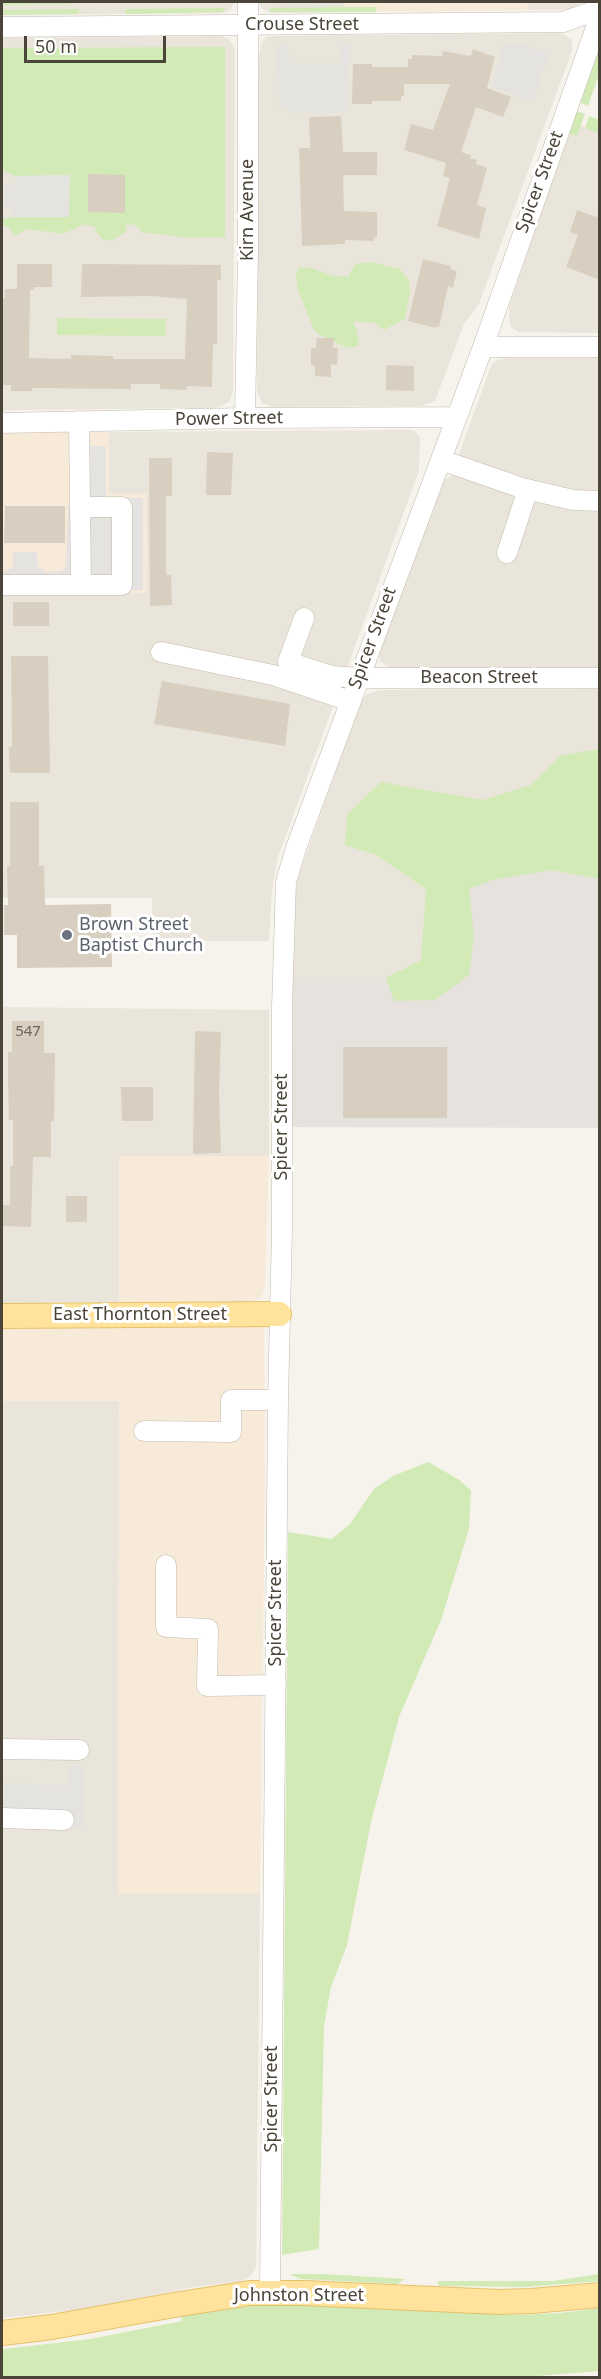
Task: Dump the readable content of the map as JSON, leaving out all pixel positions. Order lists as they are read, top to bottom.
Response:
{
  "streets": {
    "main road": ["East Thornton Street", "Johnston Street"],
    "street": [
      "Crouse Street",
      "Spicer Street",
      "Kirn Avenue",
      "Power Street",
      "Beacon Street"
    ]
  },
  "crossings": [
    ["Crouse Street", "Kirn Avenue"],
    ["Spicer Street", "Power Street"],
    ["Spicer Street", "Beacon Street"],
    ["Spicer Street", "East Thornton Street"],
    ["Spicer Street", "Johnston Street"],
    ["Kirn Avenue", "Power Street"]
  ],
  "places": ["Brown Street Baptist Church"],
  "house_numbers": ["547"],
  "scale_bar": "50 m"
}
